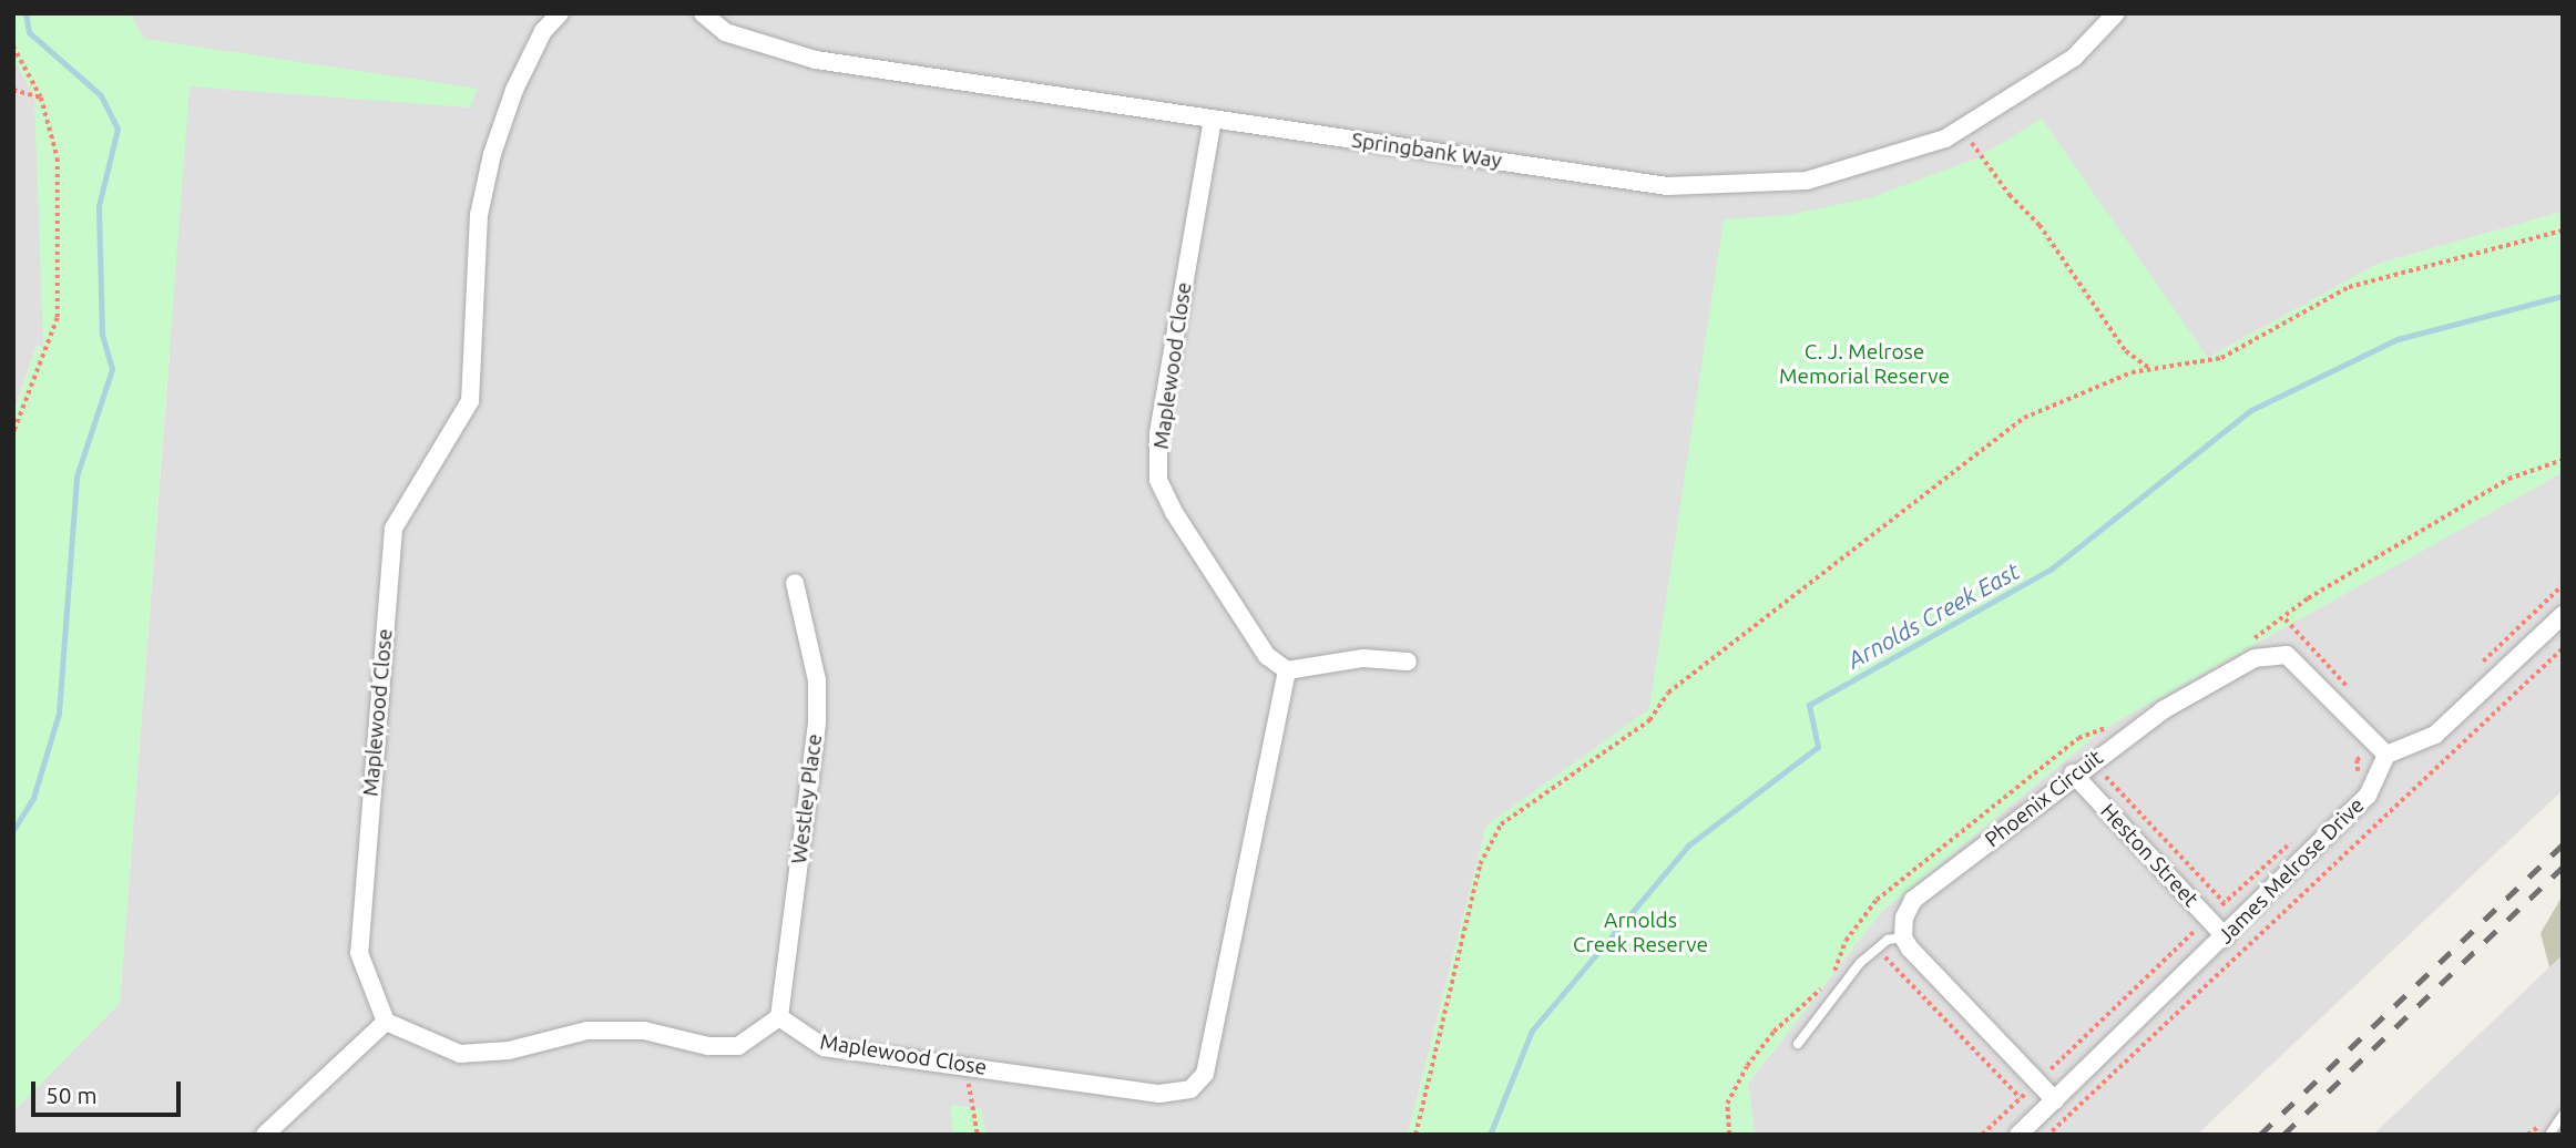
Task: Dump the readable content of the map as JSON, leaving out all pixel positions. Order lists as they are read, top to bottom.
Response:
{
  "streets": {
    "street": [
      "Springbank Way",
      "Maplewood Close",
      "Westley Place",
      "Phoenix Circuit",
      "Heston Street",
      "James Melrose Drive"
    ]
  },
  "crossings": [
    ["Springbank Way", "Maplewood Close"],
    ["Maplewood Close", "Westley Place"],
    ["Phoenix Circuit", "Heston Street"],
    ["Phoenix Circuit", "James Melrose Drive"],
    ["Heston Street", "James Melrose Drive"]
  ],
  "water": ["Arnolds Creek East"],
  "parks": ["C. J. Melrose Memorial Reserve", "Arnolds Creek Reserve"],
  "scale_bar": "50 m"
}
